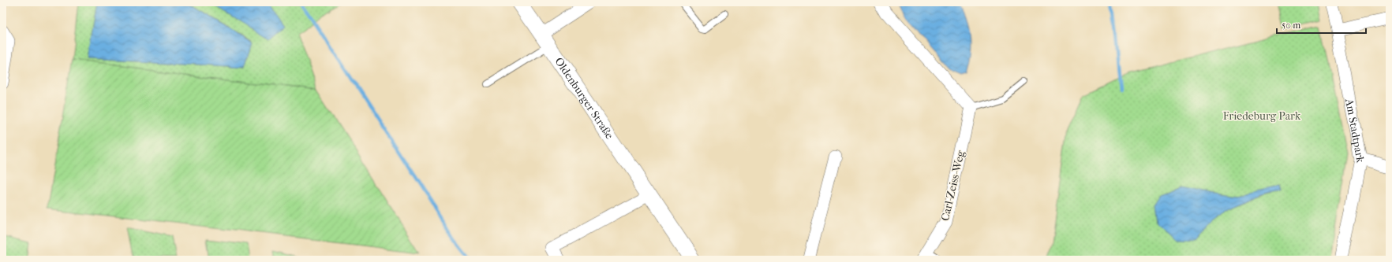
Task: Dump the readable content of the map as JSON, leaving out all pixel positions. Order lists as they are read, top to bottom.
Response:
{
  "streets": {
    "street": ["Oldenburger Straße", "Am Stadtpark", "Carl-Zeiss-Weg"]
  },
  "parks": ["Friedeburg Park"],
  "scale_bar": "50 m"
}
